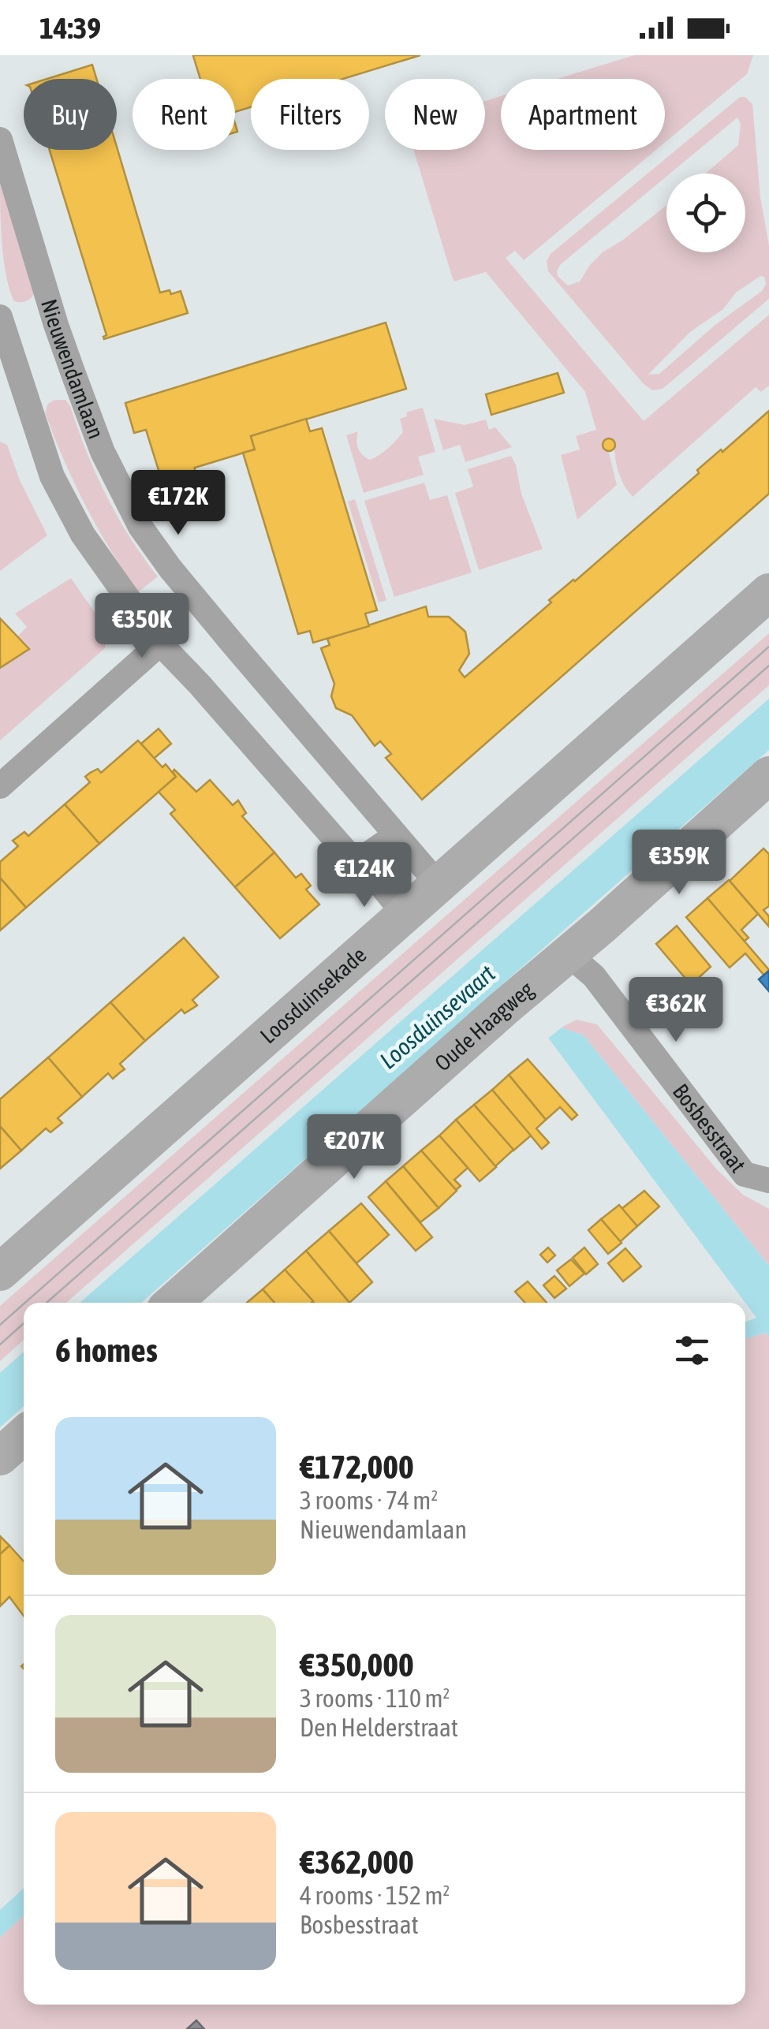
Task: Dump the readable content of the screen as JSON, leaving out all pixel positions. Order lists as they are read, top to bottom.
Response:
{
  "streets": {
    "main road": ["Loosduinsekade", "Oude Haagweg"],
    "street": ["Nieuwendamlaan", "Bosbesstraat"]
  },
  "crossings": [
    ["Nieuwendamlaan", "Loosduinsekade"],
    ["Oude Haagweg", "Bosbesstraat"]
  ],
  "water": ["Loosduinsevaart"],
  "page": {
    "status": "14:39",
    "chip": [
      "Buy",
      "Rent",
      "Filters",
      "New",
      "Apartment"
    ],
    "price": [
      "€172K",
      "€350K",
      "€359K",
      "€124K",
      "€362K",
      "€207K"
    ],
    "heading": "6 homes",
    "list": [
      {
        "name": "€172,000",
        "note": "3 rooms · 74 m² · Nieuwendamlaan"
      },
      {
        "name": "€350,000",
        "note": "3 rooms · 110 m² · Den Helderstraat"
      },
      {
        "name": "€362,000",
        "note": "4 rooms · 152 m² · Bosbesstraat"
      }
    ]
  }
}
